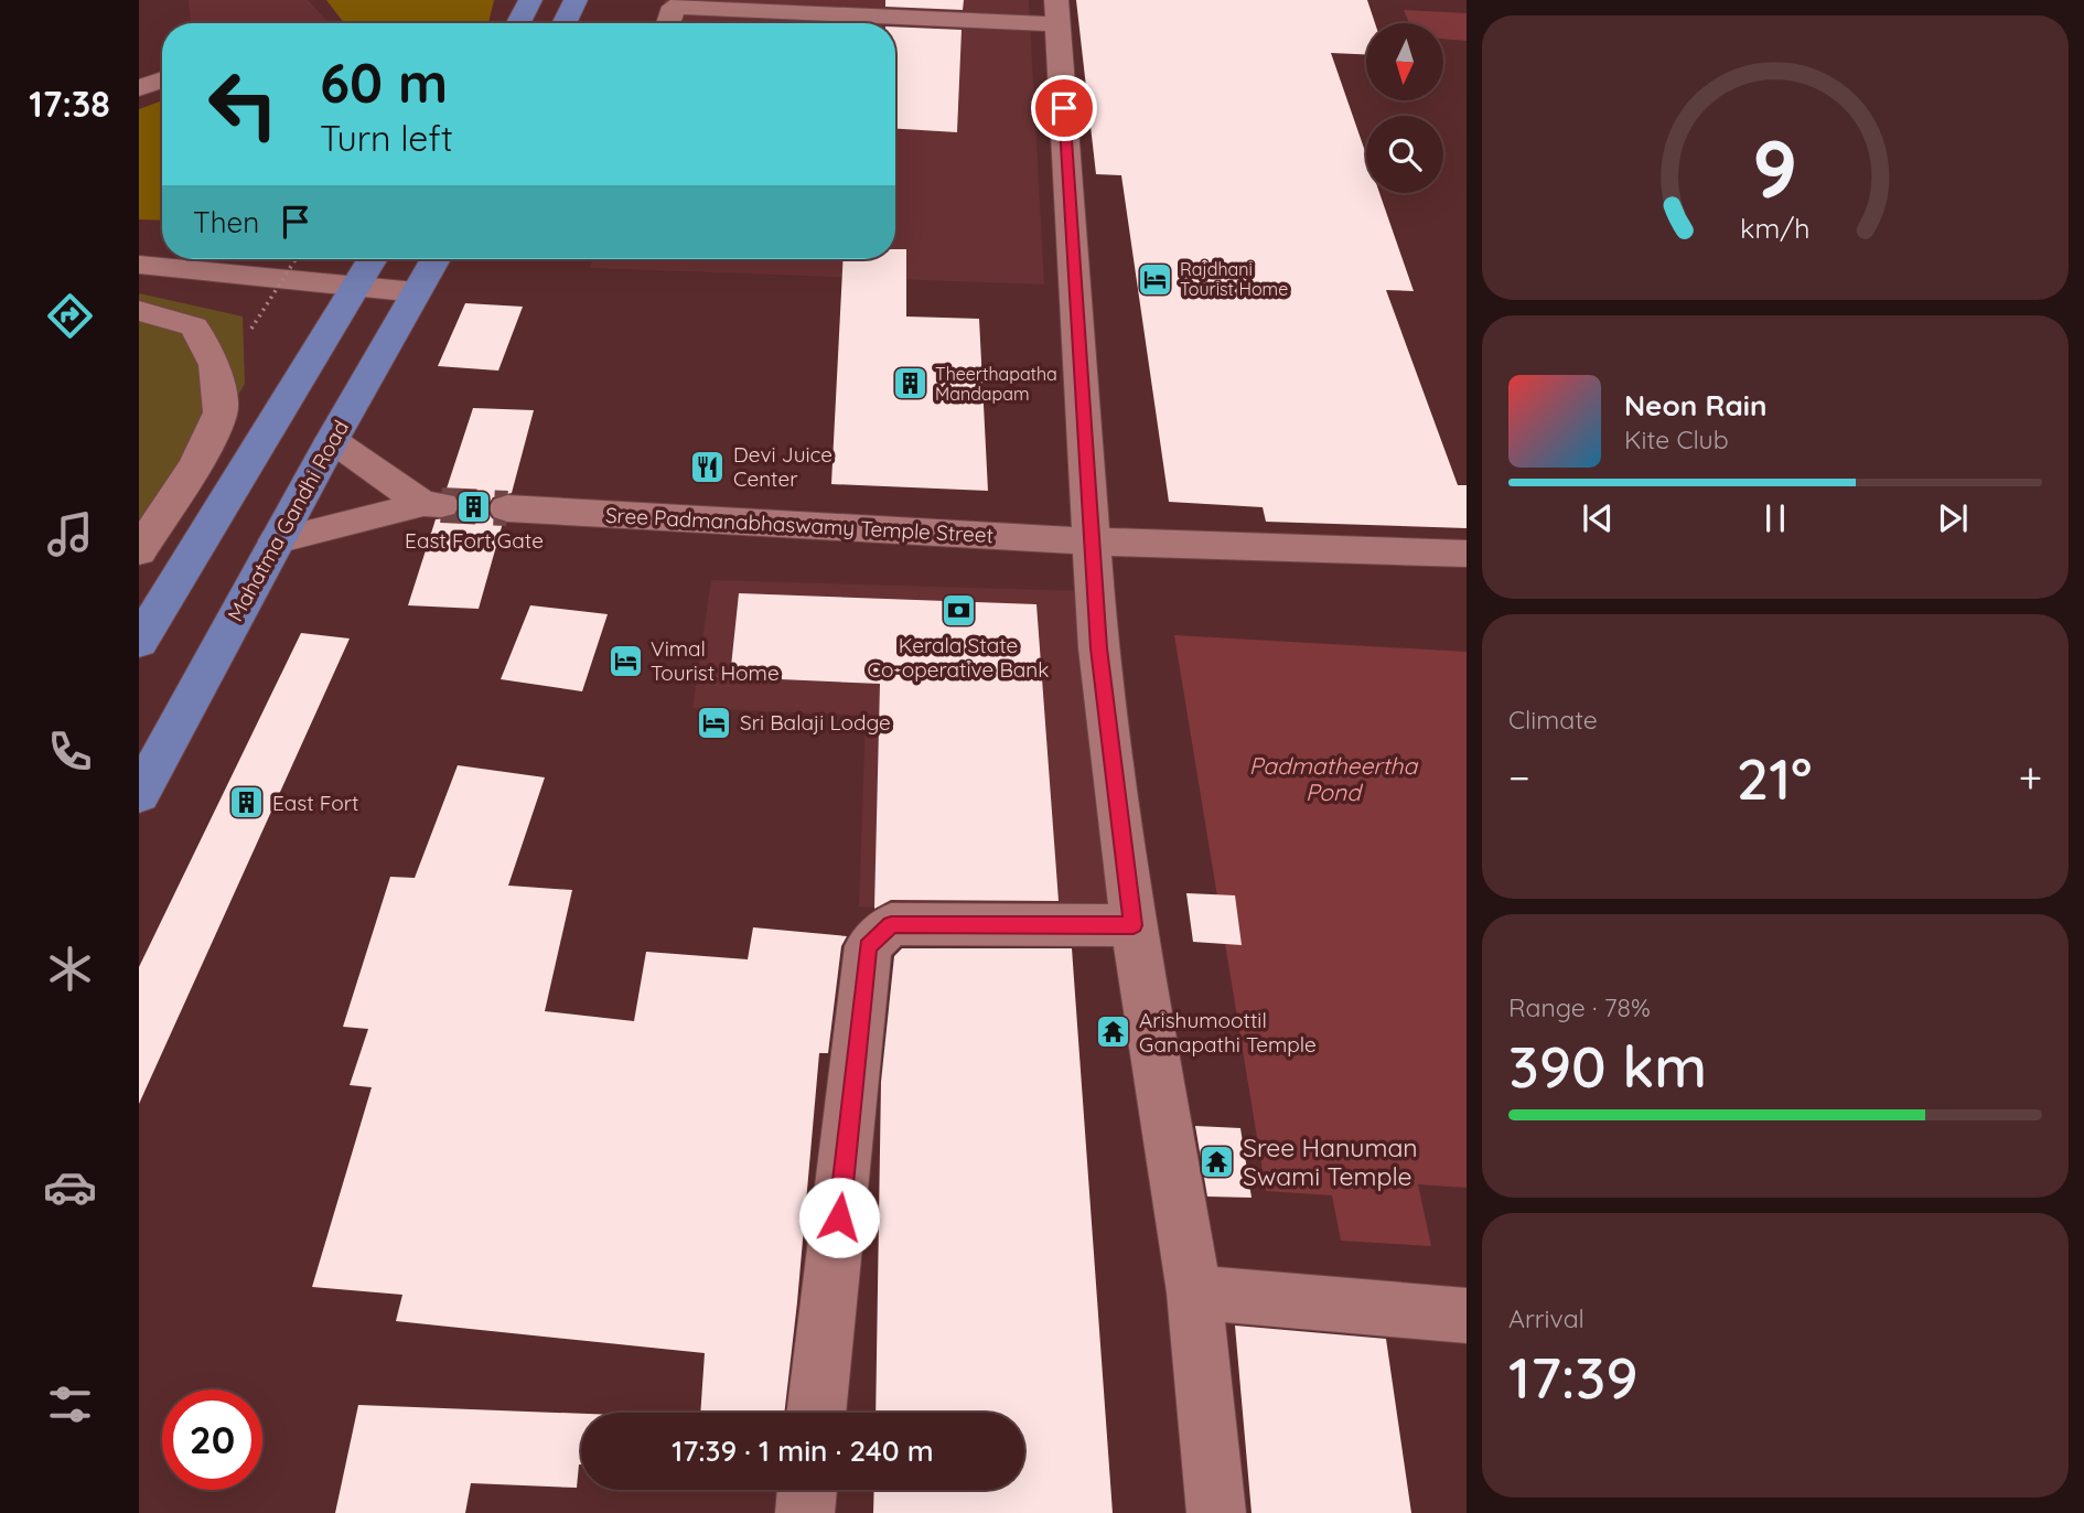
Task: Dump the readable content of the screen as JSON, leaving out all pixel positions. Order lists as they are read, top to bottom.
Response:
{
  "streets": {
    "main road": ["Mahatma Gandhi Road"],
    "street": ["Sree Padmanabhaswamy Temple Street"]
  },
  "water": ["Padmatheertha Pond"],
  "places": {
    "hotel": ["Rajdhani Tourist Home", "Vimal Tourist Home", "Sri Balaji Lodge"],
    "building": ["Theerthapatha Mandapam", "East Fort Gate", "East Fort"],
    "restaurant": ["Devi Juice Center"],
    "bank": ["Kerala State Co-operative Bank"],
    "temple": ["Arishumoottil Ganapathi Temple", "Sree Hanuman Swami Temple"]
  },
  "north": "bottom",
  "page": {
    "tabs": "17:38",
    "turn": ["60 m", "Turn left"],
    "then": "Then",
    "song": ["Neon Rain", "Kite Club"],
    "tile": [
      "Climate",
      ["Range · 78%", "390 km"],
      ["Arrival", "17:39"]
    ],
    "heat": ["−", "21°", "+"],
    "limit": "20",
    "trip": "17:39 · 1 min · 240 m",
    "gauge": ["9", "km/h"]
  }
}
